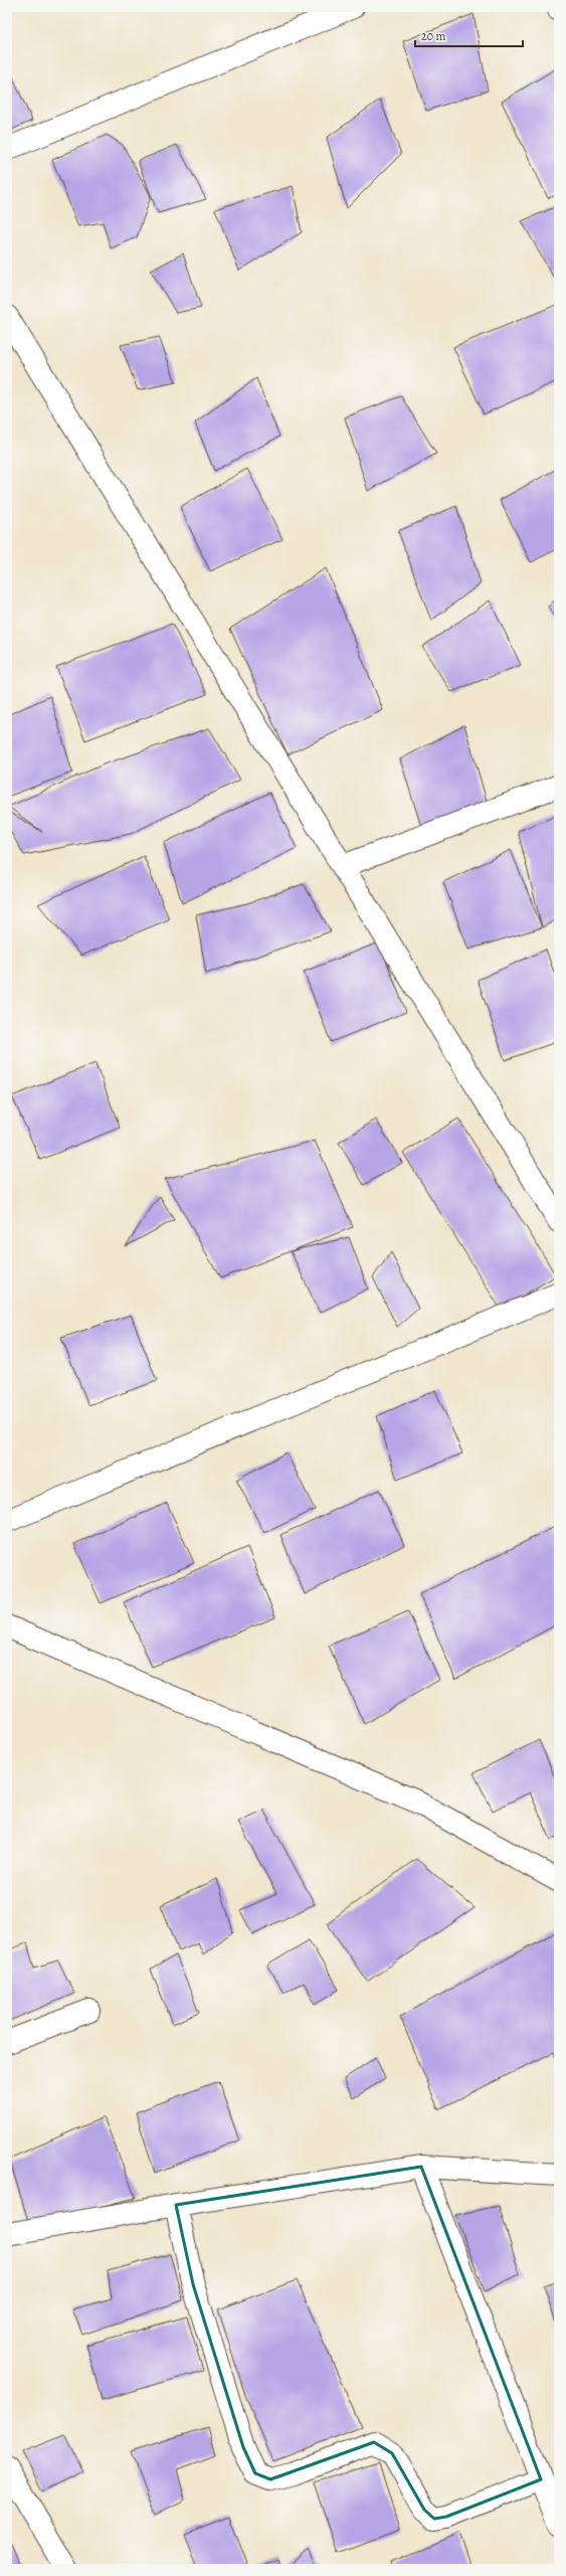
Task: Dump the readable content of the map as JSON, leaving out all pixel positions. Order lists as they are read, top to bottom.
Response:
{
  "scale_bar": "20 m"
}
